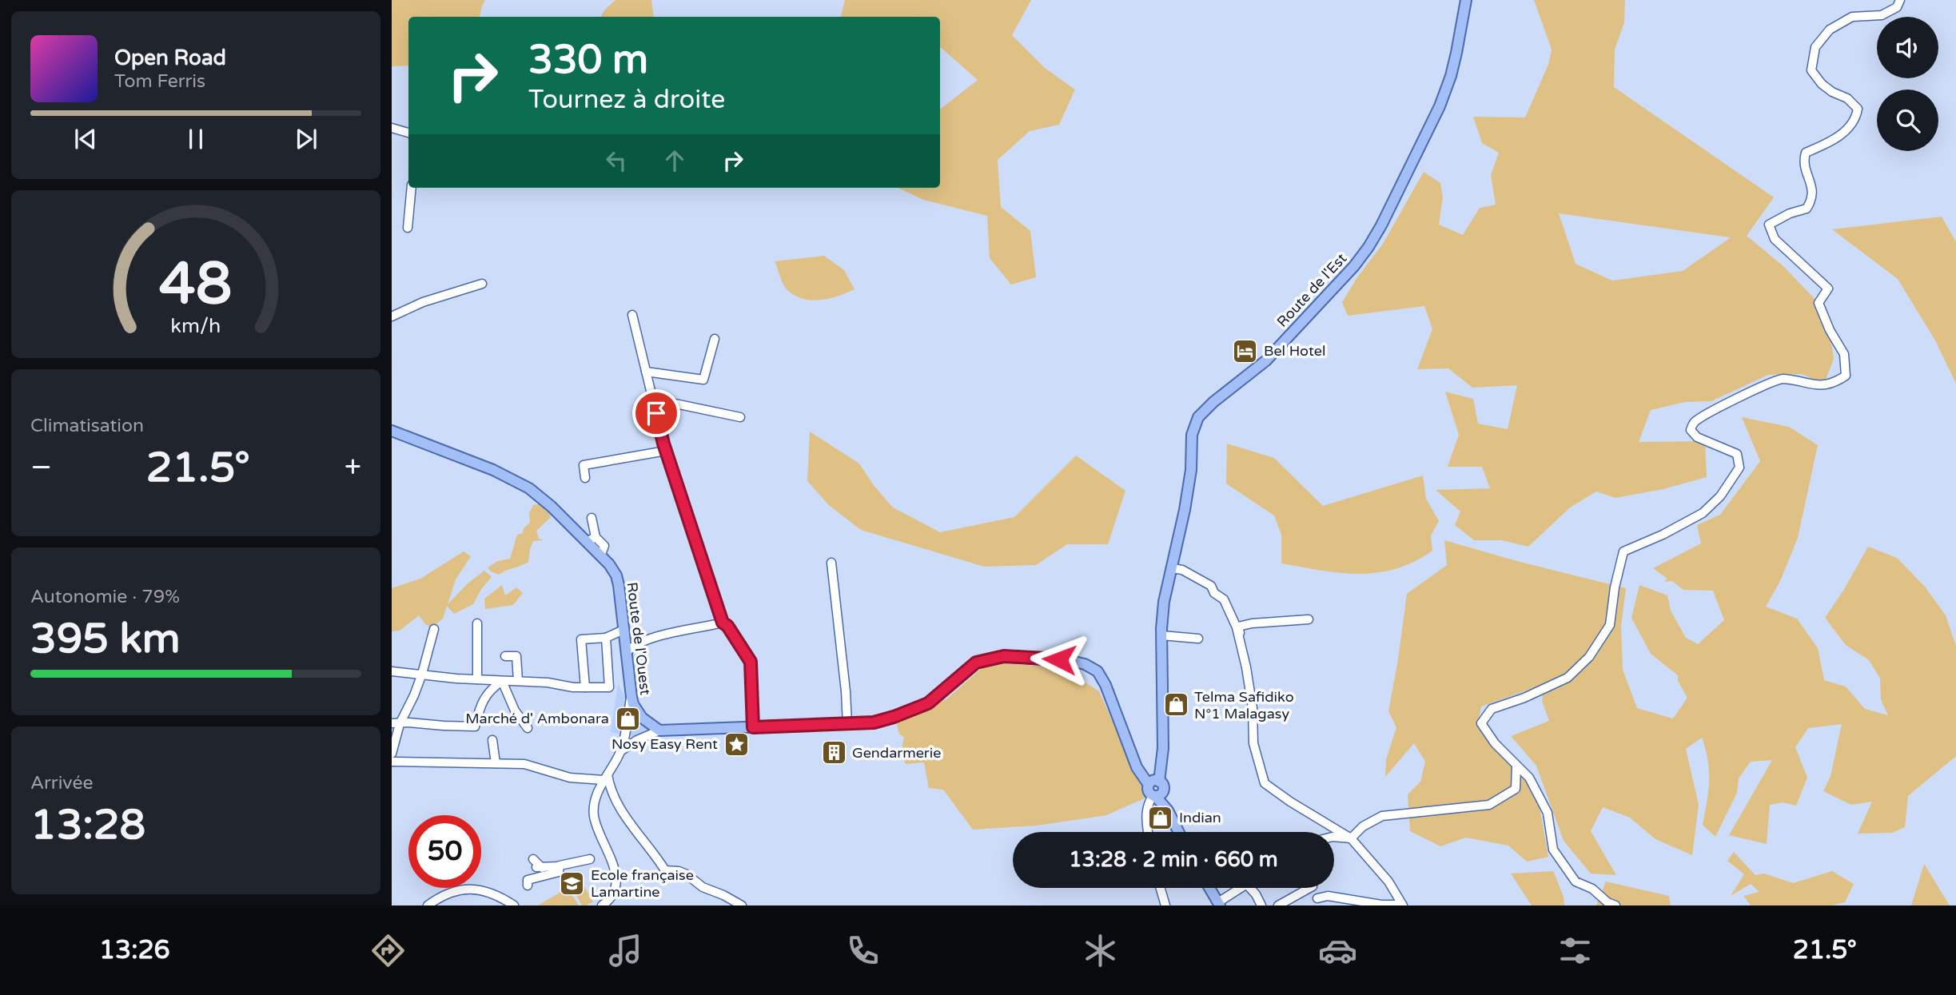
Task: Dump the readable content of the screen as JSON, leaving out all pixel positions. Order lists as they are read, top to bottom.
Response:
{
  "streets": {
    "main road": ["Route de l'Est", "Route de l'Ouest"]
  },
  "places": {
    "hotel": ["Bel Hotel"],
    "shop": ["Telma Safidiko N°1 Malagasy", "Marché d' Ambonara", "Indian"],
    "place": ["Nosy Easy Rent"],
    "building": ["Gendarmerie"],
    "school or university": ["Ecole française Lamartine"]
  },
  "page": {
    "turn": ["330 m", "Tournez à droite"],
    "song": ["Open Road", "Tom Ferris"],
    "tile": [
      "Climatisation",
      ["Autonomie · 79%", "395 km"],
      ["Arrivée", "13:28"]
    ],
    "heat": ["−", "21.5°", "+"],
    "limit": "50",
    "trip": "13:28 · 2 min · 660 m",
    "tabs": ["13:26", "21.5°"],
    "gauge": ["48", "km/h"]
  }
}
